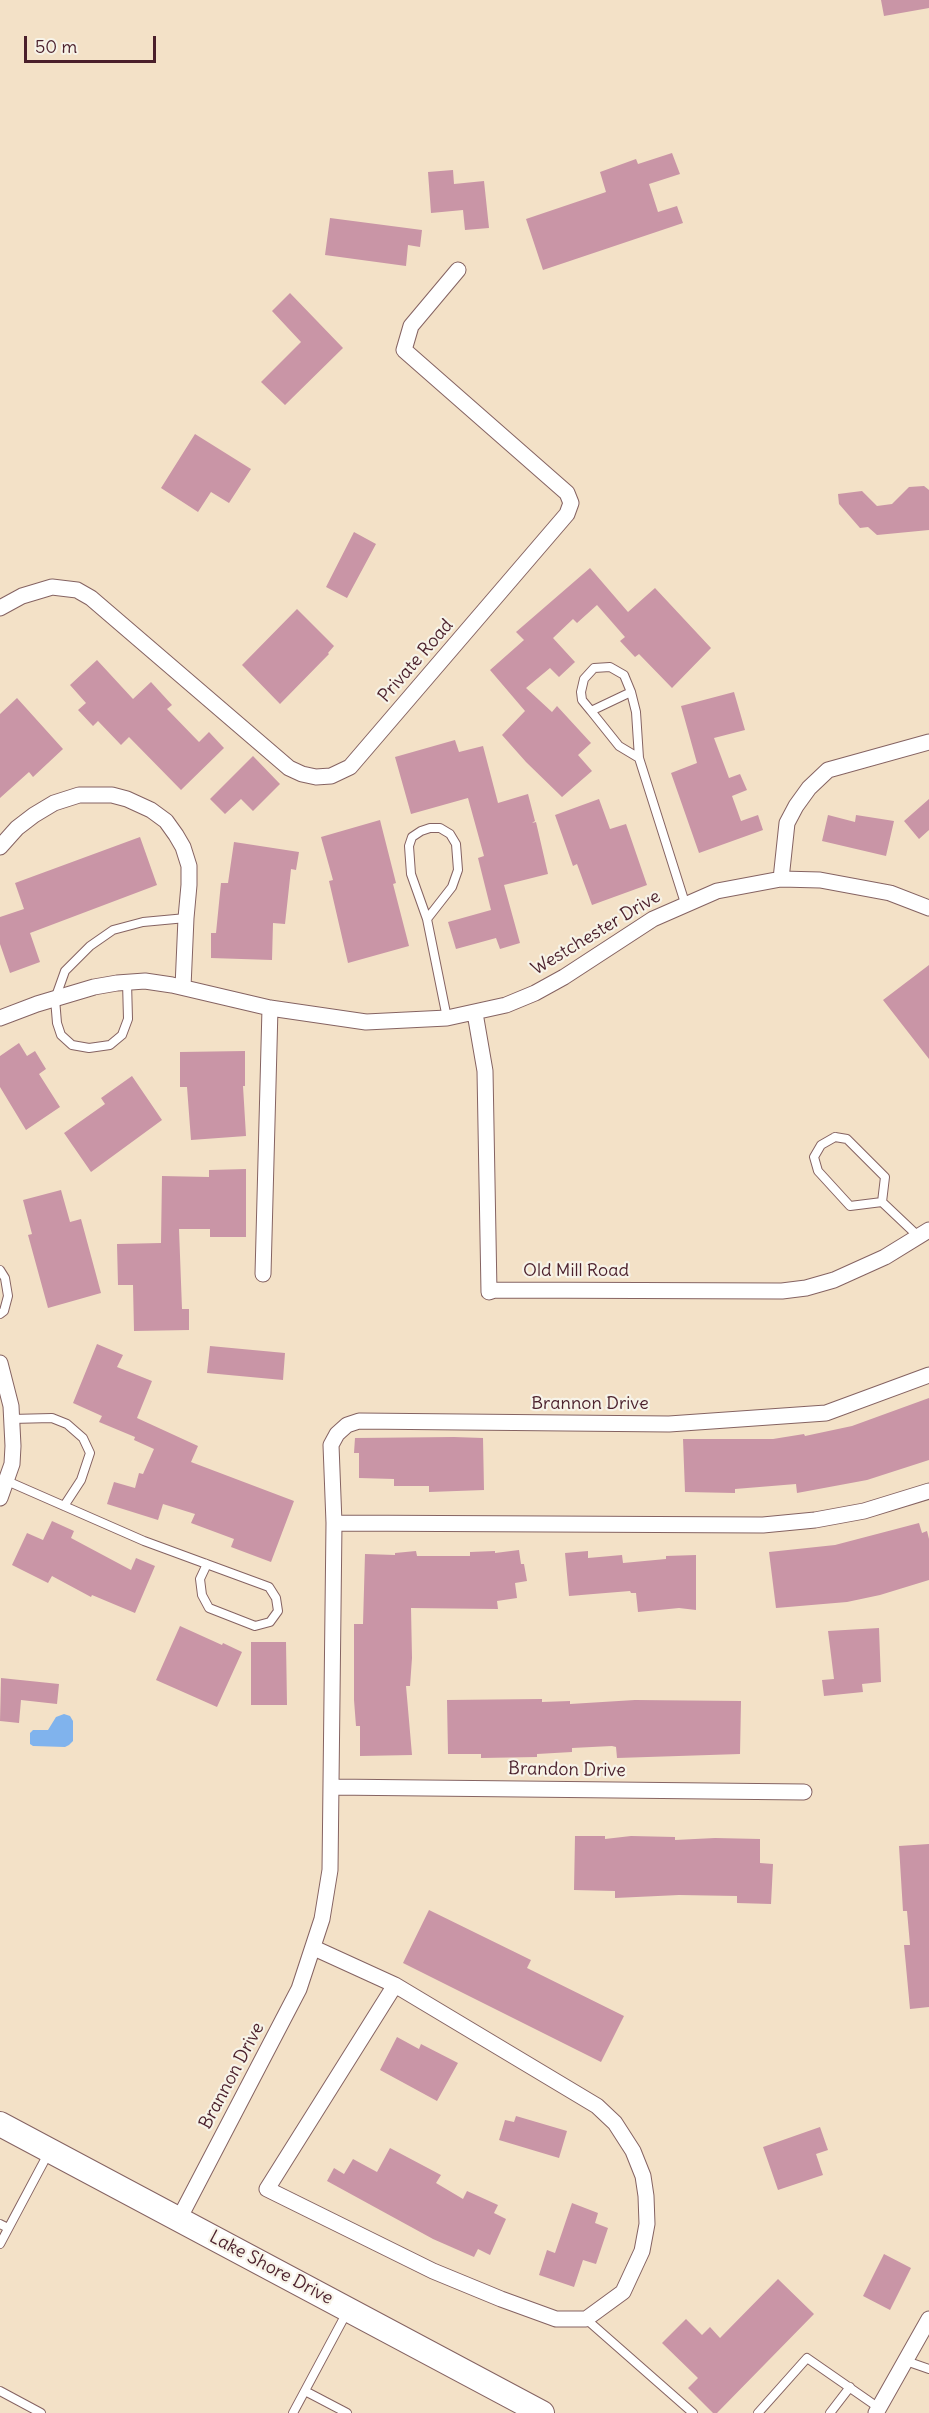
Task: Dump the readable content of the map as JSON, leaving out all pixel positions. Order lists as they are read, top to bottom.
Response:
{
  "streets": {
    "main road": ["Lake Shore Drive"],
    "street": [
      "Private Road",
      "Westchester Drive",
      "Old Mill Road",
      "Brannon Drive",
      "Brandon Drive"
    ]
  },
  "crossings": [
    ["Westchester Drive", "Old Mill Road"],
    ["Brannon Drive", "Brandon Drive"],
    ["Brannon Drive", "Lake Shore Drive"]
  ],
  "scale_bar": "50 m"
}
